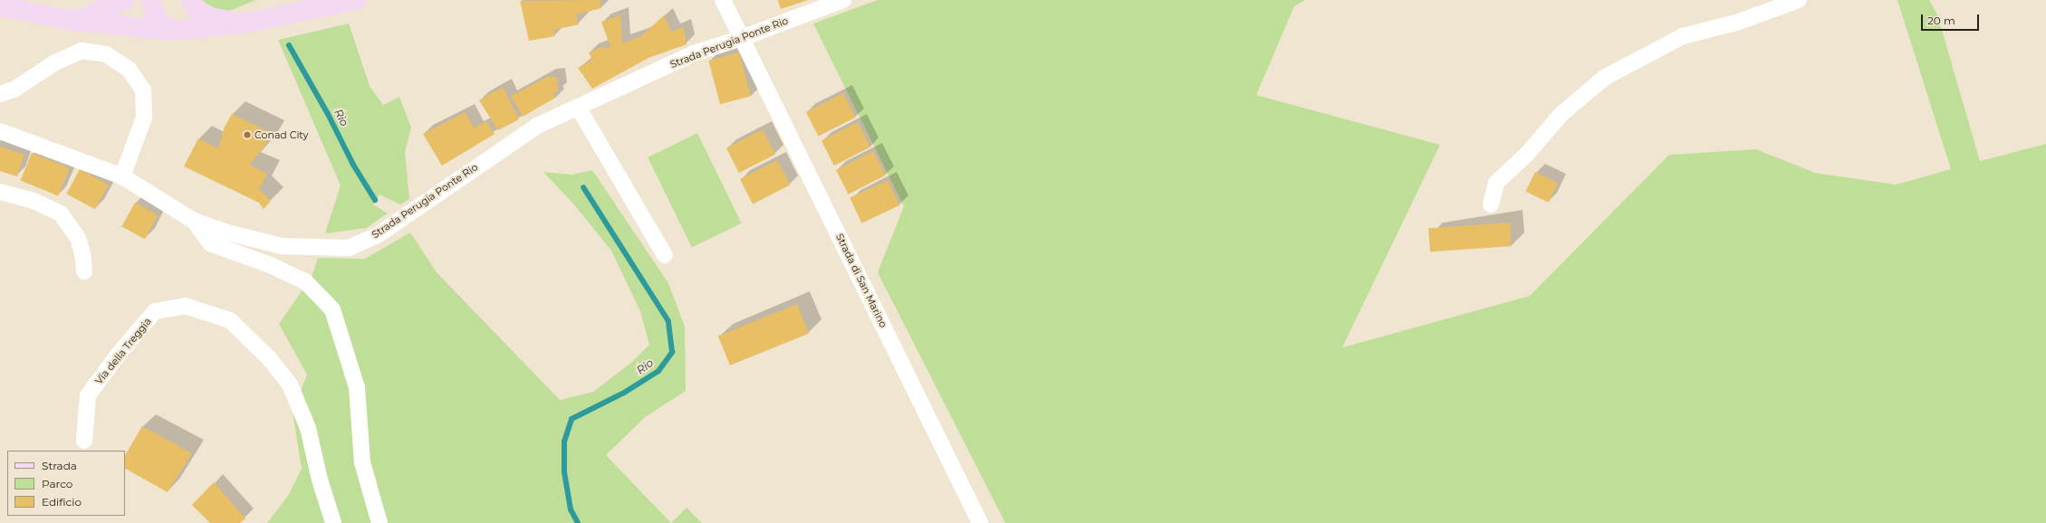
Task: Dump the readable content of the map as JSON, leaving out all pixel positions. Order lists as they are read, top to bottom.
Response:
{
  "streets": {
    "street": ["Strada Perugia Ponte Rio", "Strada di San Marino", "Via della Treggia"]
  },
  "crossings": [
    ["Strada Perugia Ponte Rio", "Strada di San Marino"]
  ],
  "water": ["Rio"],
  "places": ["Conad City"],
  "legend": ["Strada", "Parco", "Edificio"],
  "scale_bar": "20 m"
}
